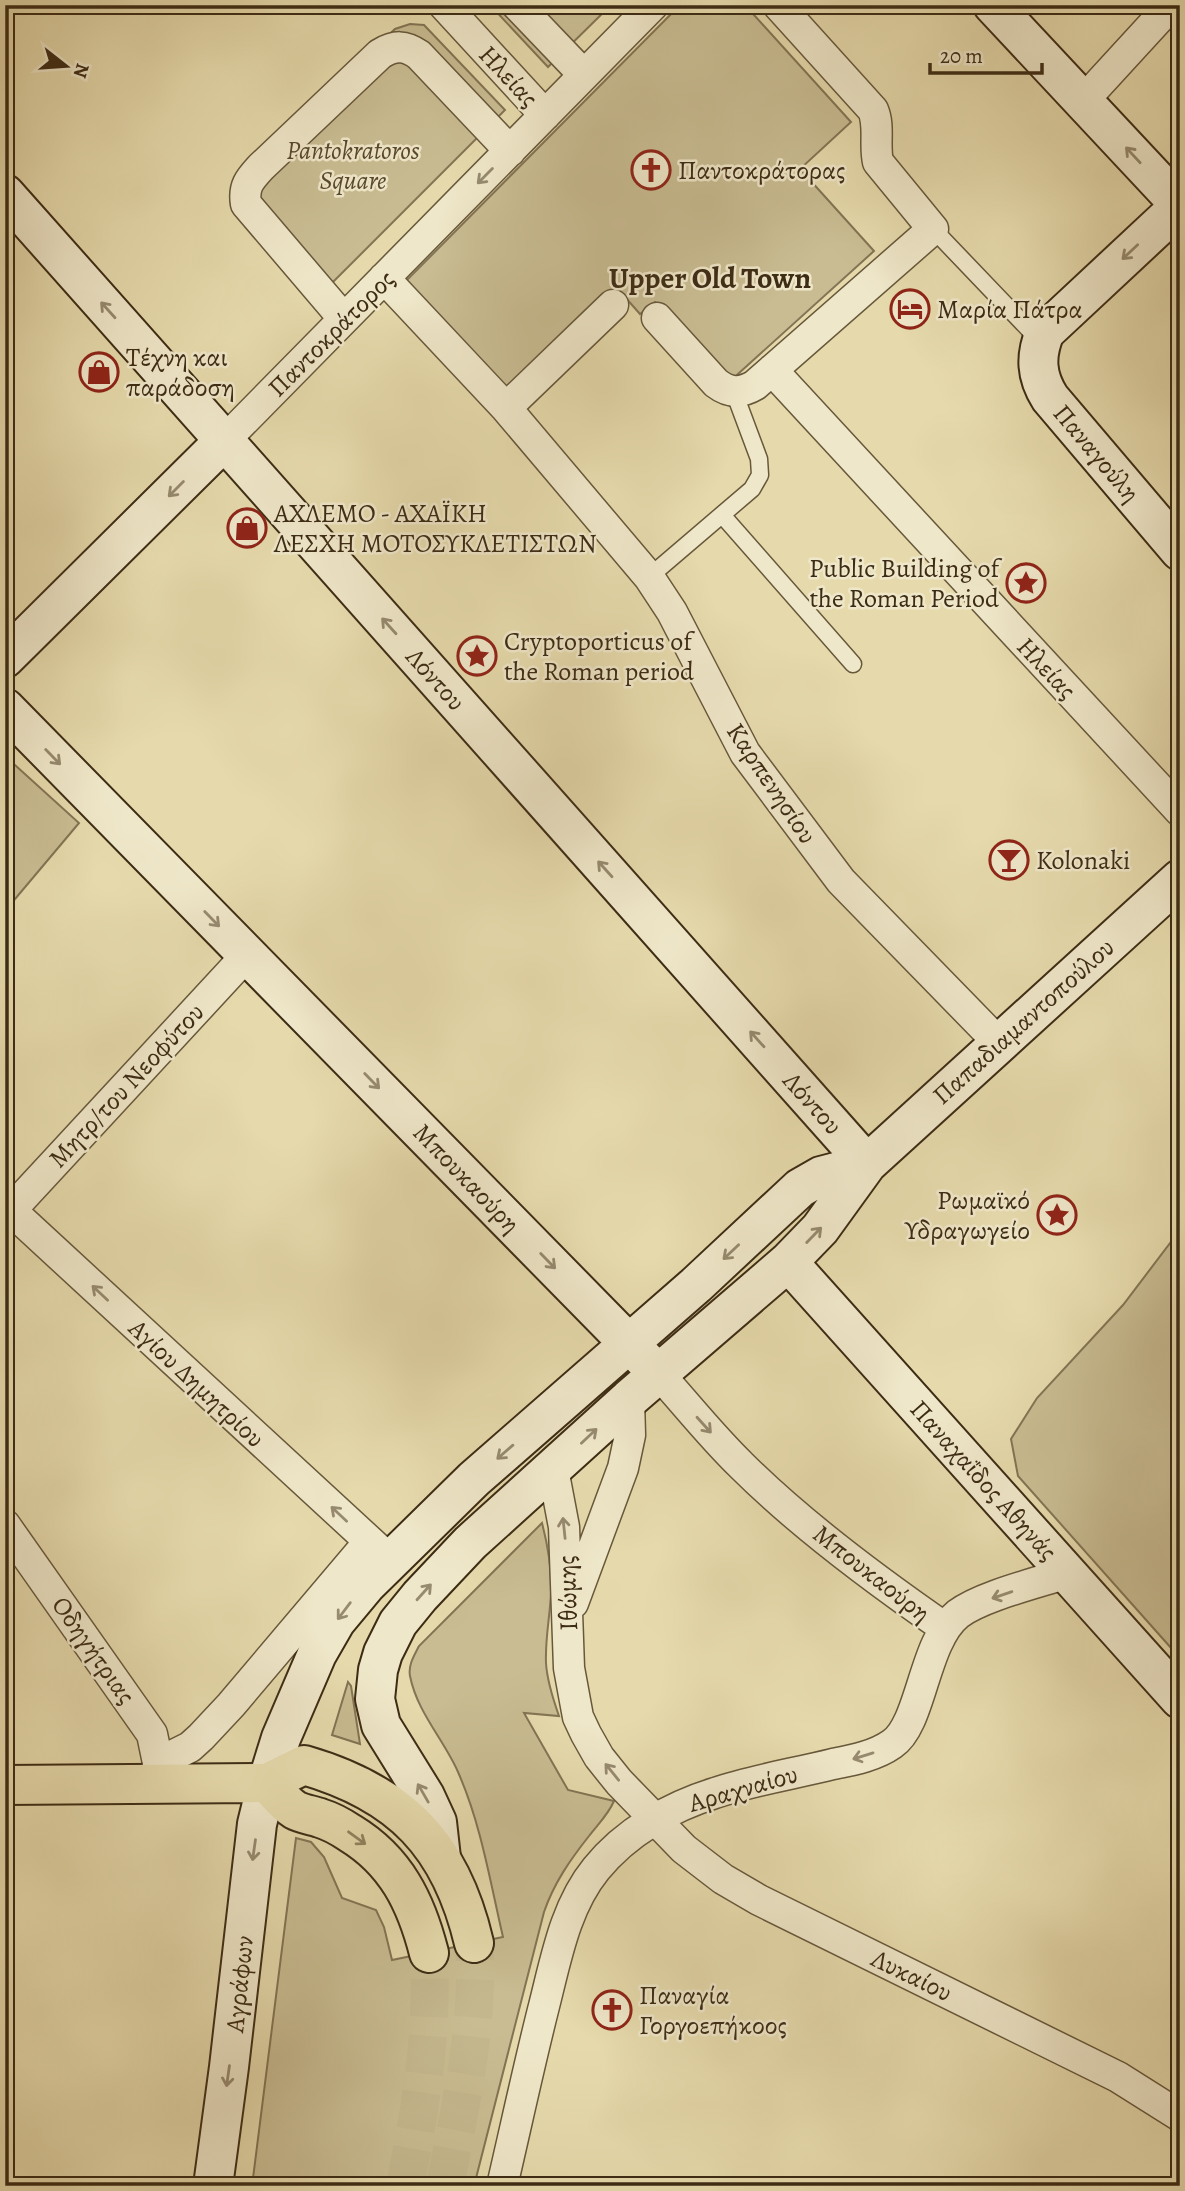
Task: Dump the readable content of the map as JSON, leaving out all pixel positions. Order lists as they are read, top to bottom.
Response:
{
  "streets": {
    "street": [
      "Ηλείας",
      "Παντοκράτορος",
      "Παναγούλη",
      "Λόντου",
      "Καρπενησίου",
      "Παπαδιαμαντοπούλου",
      "Μητρ/του Νεοφύτου",
      "Μπουκαούρη",
      "Αγίου Δημητρίου",
      "Παναχαΐδος Αθηνάς",
      "Ιθώμης",
      "Οδηγήτριας",
      "Αραχναίου",
      "Λυκαίου",
      "Αγράφων"
    ]
  },
  "crossings": [
    ["Ηλείας", "Παντοκράτορος"],
    ["Παντοκράτορος", "Λόντου"],
    ["Παντοκράτορος", "Καρπενησίου"],
    ["Λόντου", "Παπαδιαμαντοπούλου"],
    ["Λόντου", "Αγράφων"],
    ["Καρπενησίου", "Παπαδιαμαντοπούλου"],
    ["Παπαδιαμαντοπούλου", "Μπουκαούρη"],
    ["Παπαδιαμαντοπούλου", "Παναχαΐδος Αθηνάς"],
    ["Παπαδιαμαντοπούλου", "Ιθώμης"],
    ["Παπαδιαμαντοπούλου", "Αγράφων"],
    ["Μητρ/του Νεοφύτου", "Μπουκαούρη"],
    ["Μητρ/του Νεοφύτου", "Αγίου Δημητρίου"],
    ["Μπουκαούρη", "Αραχναίου"],
    ["Μπουκαούρη", "Αγράφων"],
    ["Αγίου Δημητρίου", "Αγράφων"],
    ["Παναχαΐδος Αθηνάς", "Αραχναίου"],
    ["Ιθώμης", "Αραχναίου"],
    ["Ιθώμης", "Λυκαίου"],
    ["Αραχναίου", "Λυκαίου"]
  ],
  "one_way": [
    "Παντοκράτορος",
    "Λόντου",
    "Μπουκαούρη",
    "Αγίου Δημητρίου",
    "Ιθώμης",
    "Αραχναίου"
  ],
  "districts": ["Upper Old Town"],
  "parks": ["Pantokratoros Square"],
  "places": {
    "church": ["Παντοκράτορας", "Παναγία Γοργοεπήκοος"],
    "hotel": ["Μαρία Πάτρα"],
    "shop": ["Τέχνη και παράδοση", "ΑΧΛΕΜΟ - ΑΧΑΪΚΗ ΛΕΣΧΗ ΜΟΤΟΣΥΚΛΕΤΙΣΤΩΝ"],
    "place": ["Public Building of the Roman Period", "Cryptoporticus of the Roman period", "Ρωμαϊκό Υδραγωγείο"],
    "bar": ["Kolonaki"]
  },
  "scale_bar": "20 m",
  "north": "right"
}
